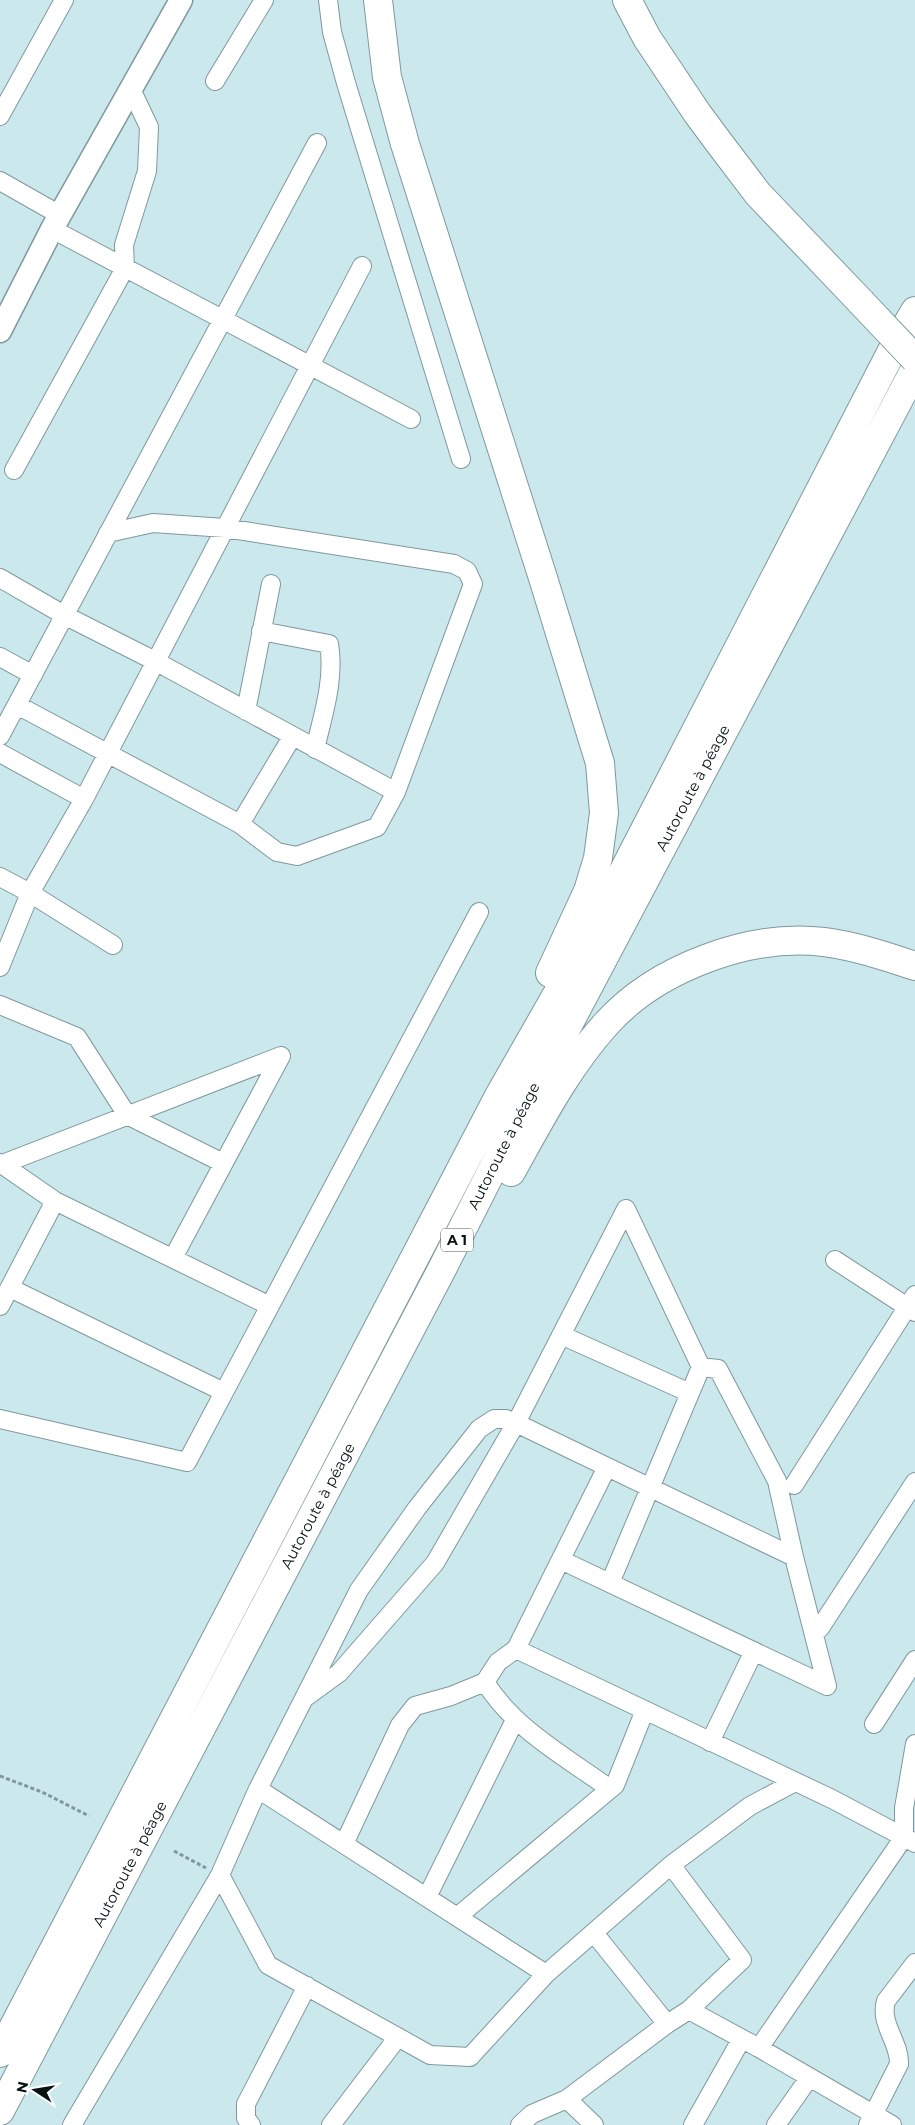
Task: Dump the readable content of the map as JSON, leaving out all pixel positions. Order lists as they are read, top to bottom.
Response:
{
  "streets": {
    "main road": ["Autoroute à péage", "A 1"]
  },
  "north": "left"
}
